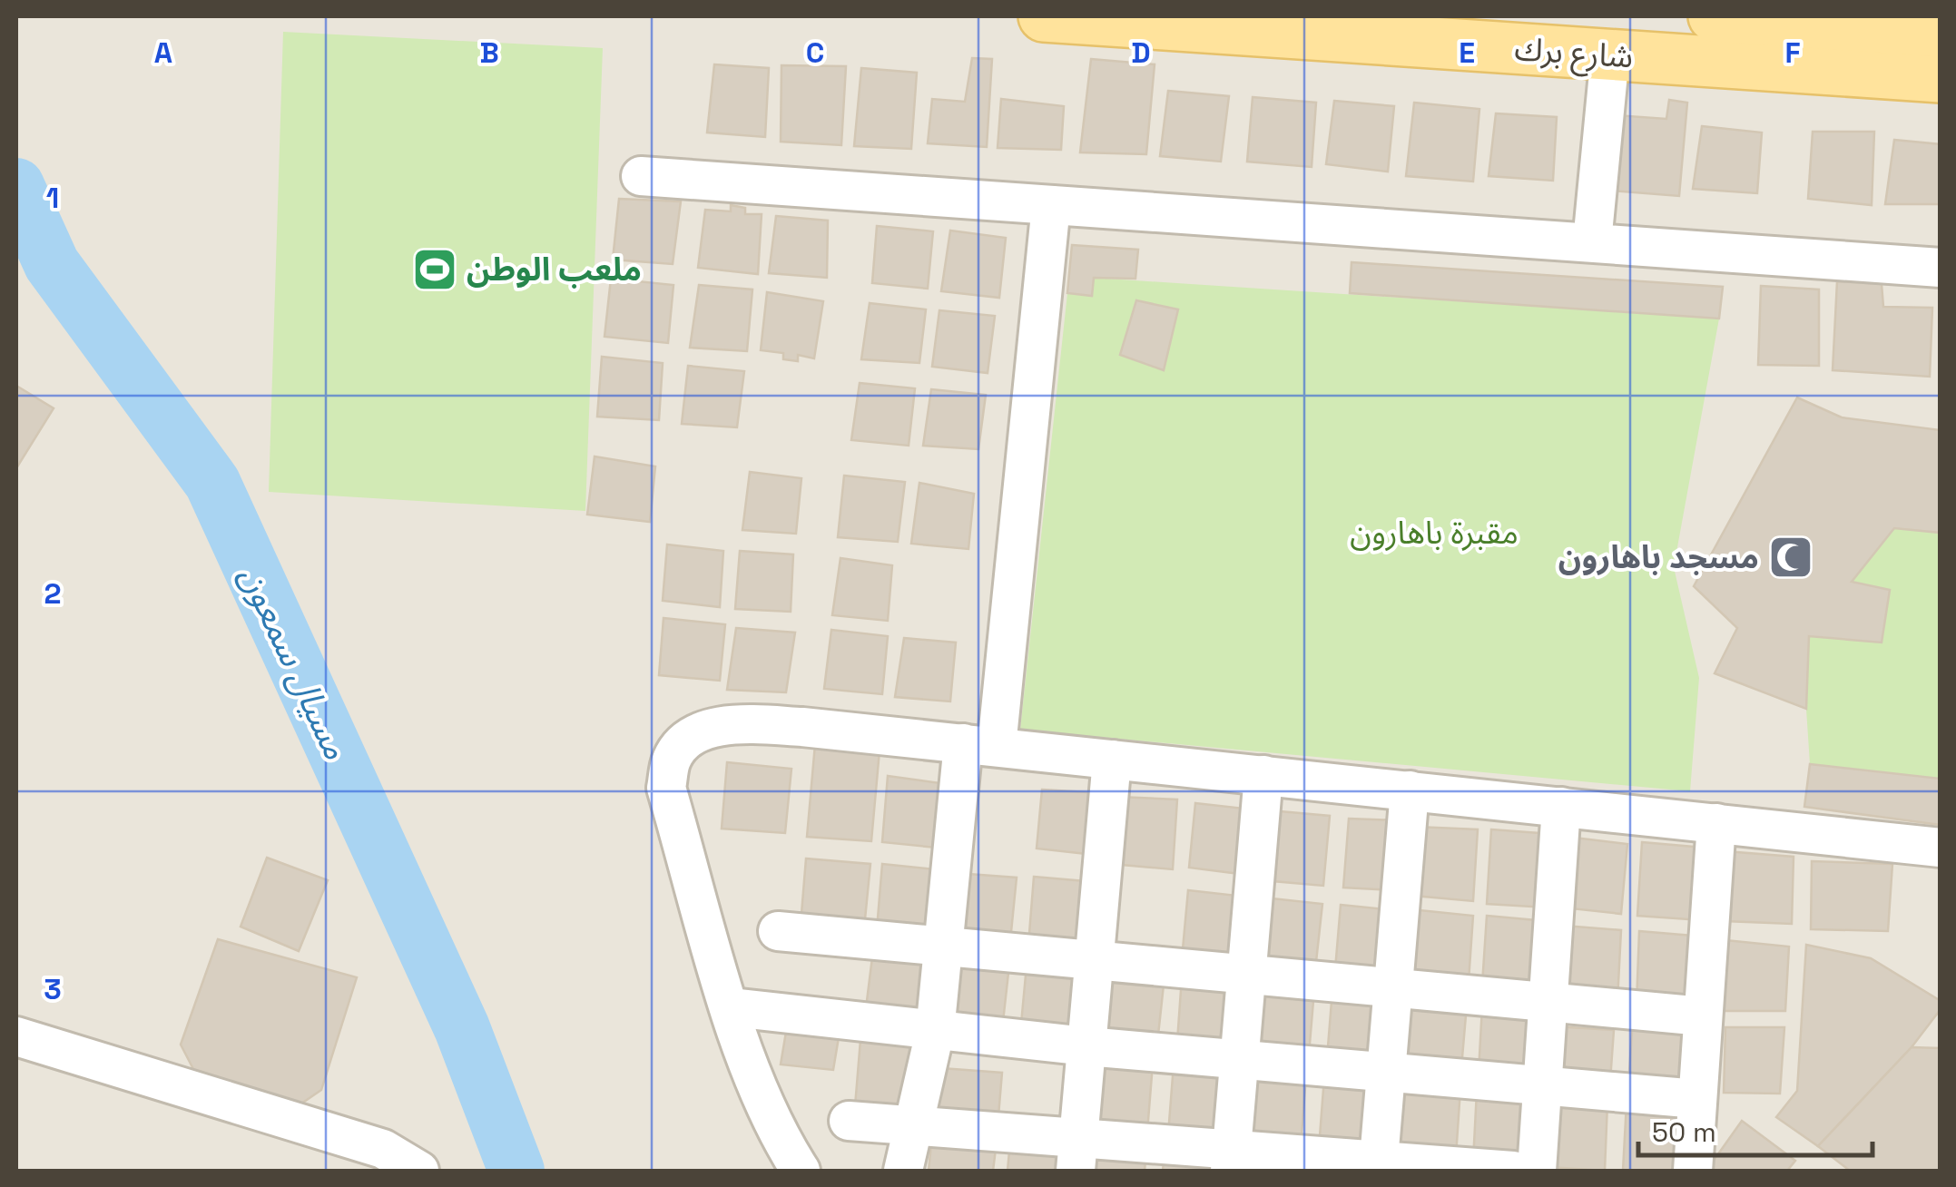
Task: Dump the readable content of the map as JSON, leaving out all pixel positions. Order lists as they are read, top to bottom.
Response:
{
  "streets": {
    "main road": ["شارع برك"]
  },
  "water": ["مسيال سمعون"],
  "parks": ["مقبرة باهارون"],
  "places": {
    "sports": ["ملعب الوطن"],
    "mosque": ["مسجد باهارون"]
  },
  "scale_bar": "50 m",
  "grid": {
    "columns": [
      "A",
      "B",
      "C",
      "D",
      "E",
      "F"
    ],
    "rows": ["1", "2", "3"]
  }
}
